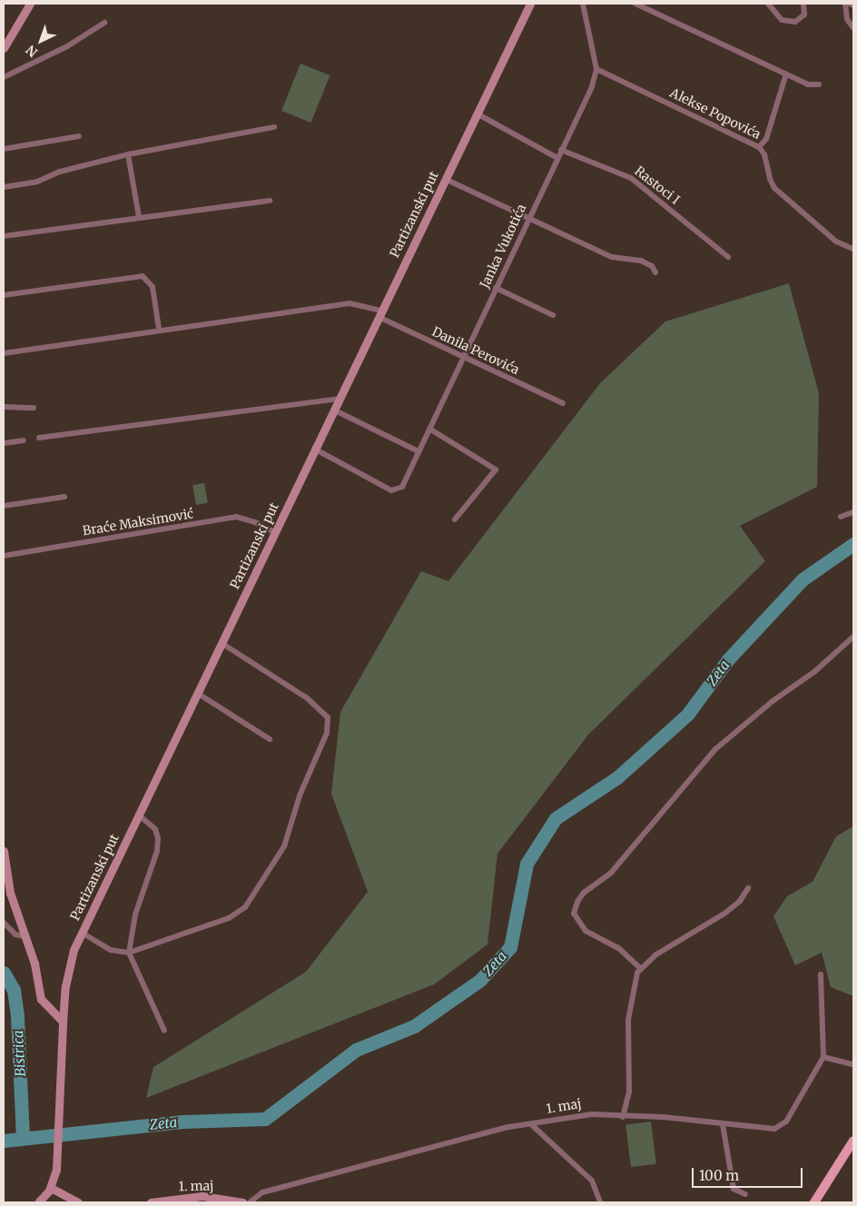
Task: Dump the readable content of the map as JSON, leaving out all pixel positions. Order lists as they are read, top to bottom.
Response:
{
  "streets": {
    "street": [
      "Alekse Popovića",
      "Rastoci I",
      "Partizanski put",
      "Janka Vukotića",
      "Danila Perovića",
      "Braće Maksimović",
      "1. maj"
    ]
  },
  "crossings": [
    ["Alekse Popovića", "Janka Vukotića"],
    ["Rastoci I", "Janka Vukotića"],
    ["Partizanski put", "Janka Vukotića"],
    ["Partizanski put", "Danila Perovića"],
    ["Partizanski put", "Braće Maksimović"],
    ["Janka Vukotića", "Danila Perovića"]
  ],
  "water": ["Zeta", "Bistrica"],
  "scale_bar": "100 m",
  "north": "bottom left"
}
